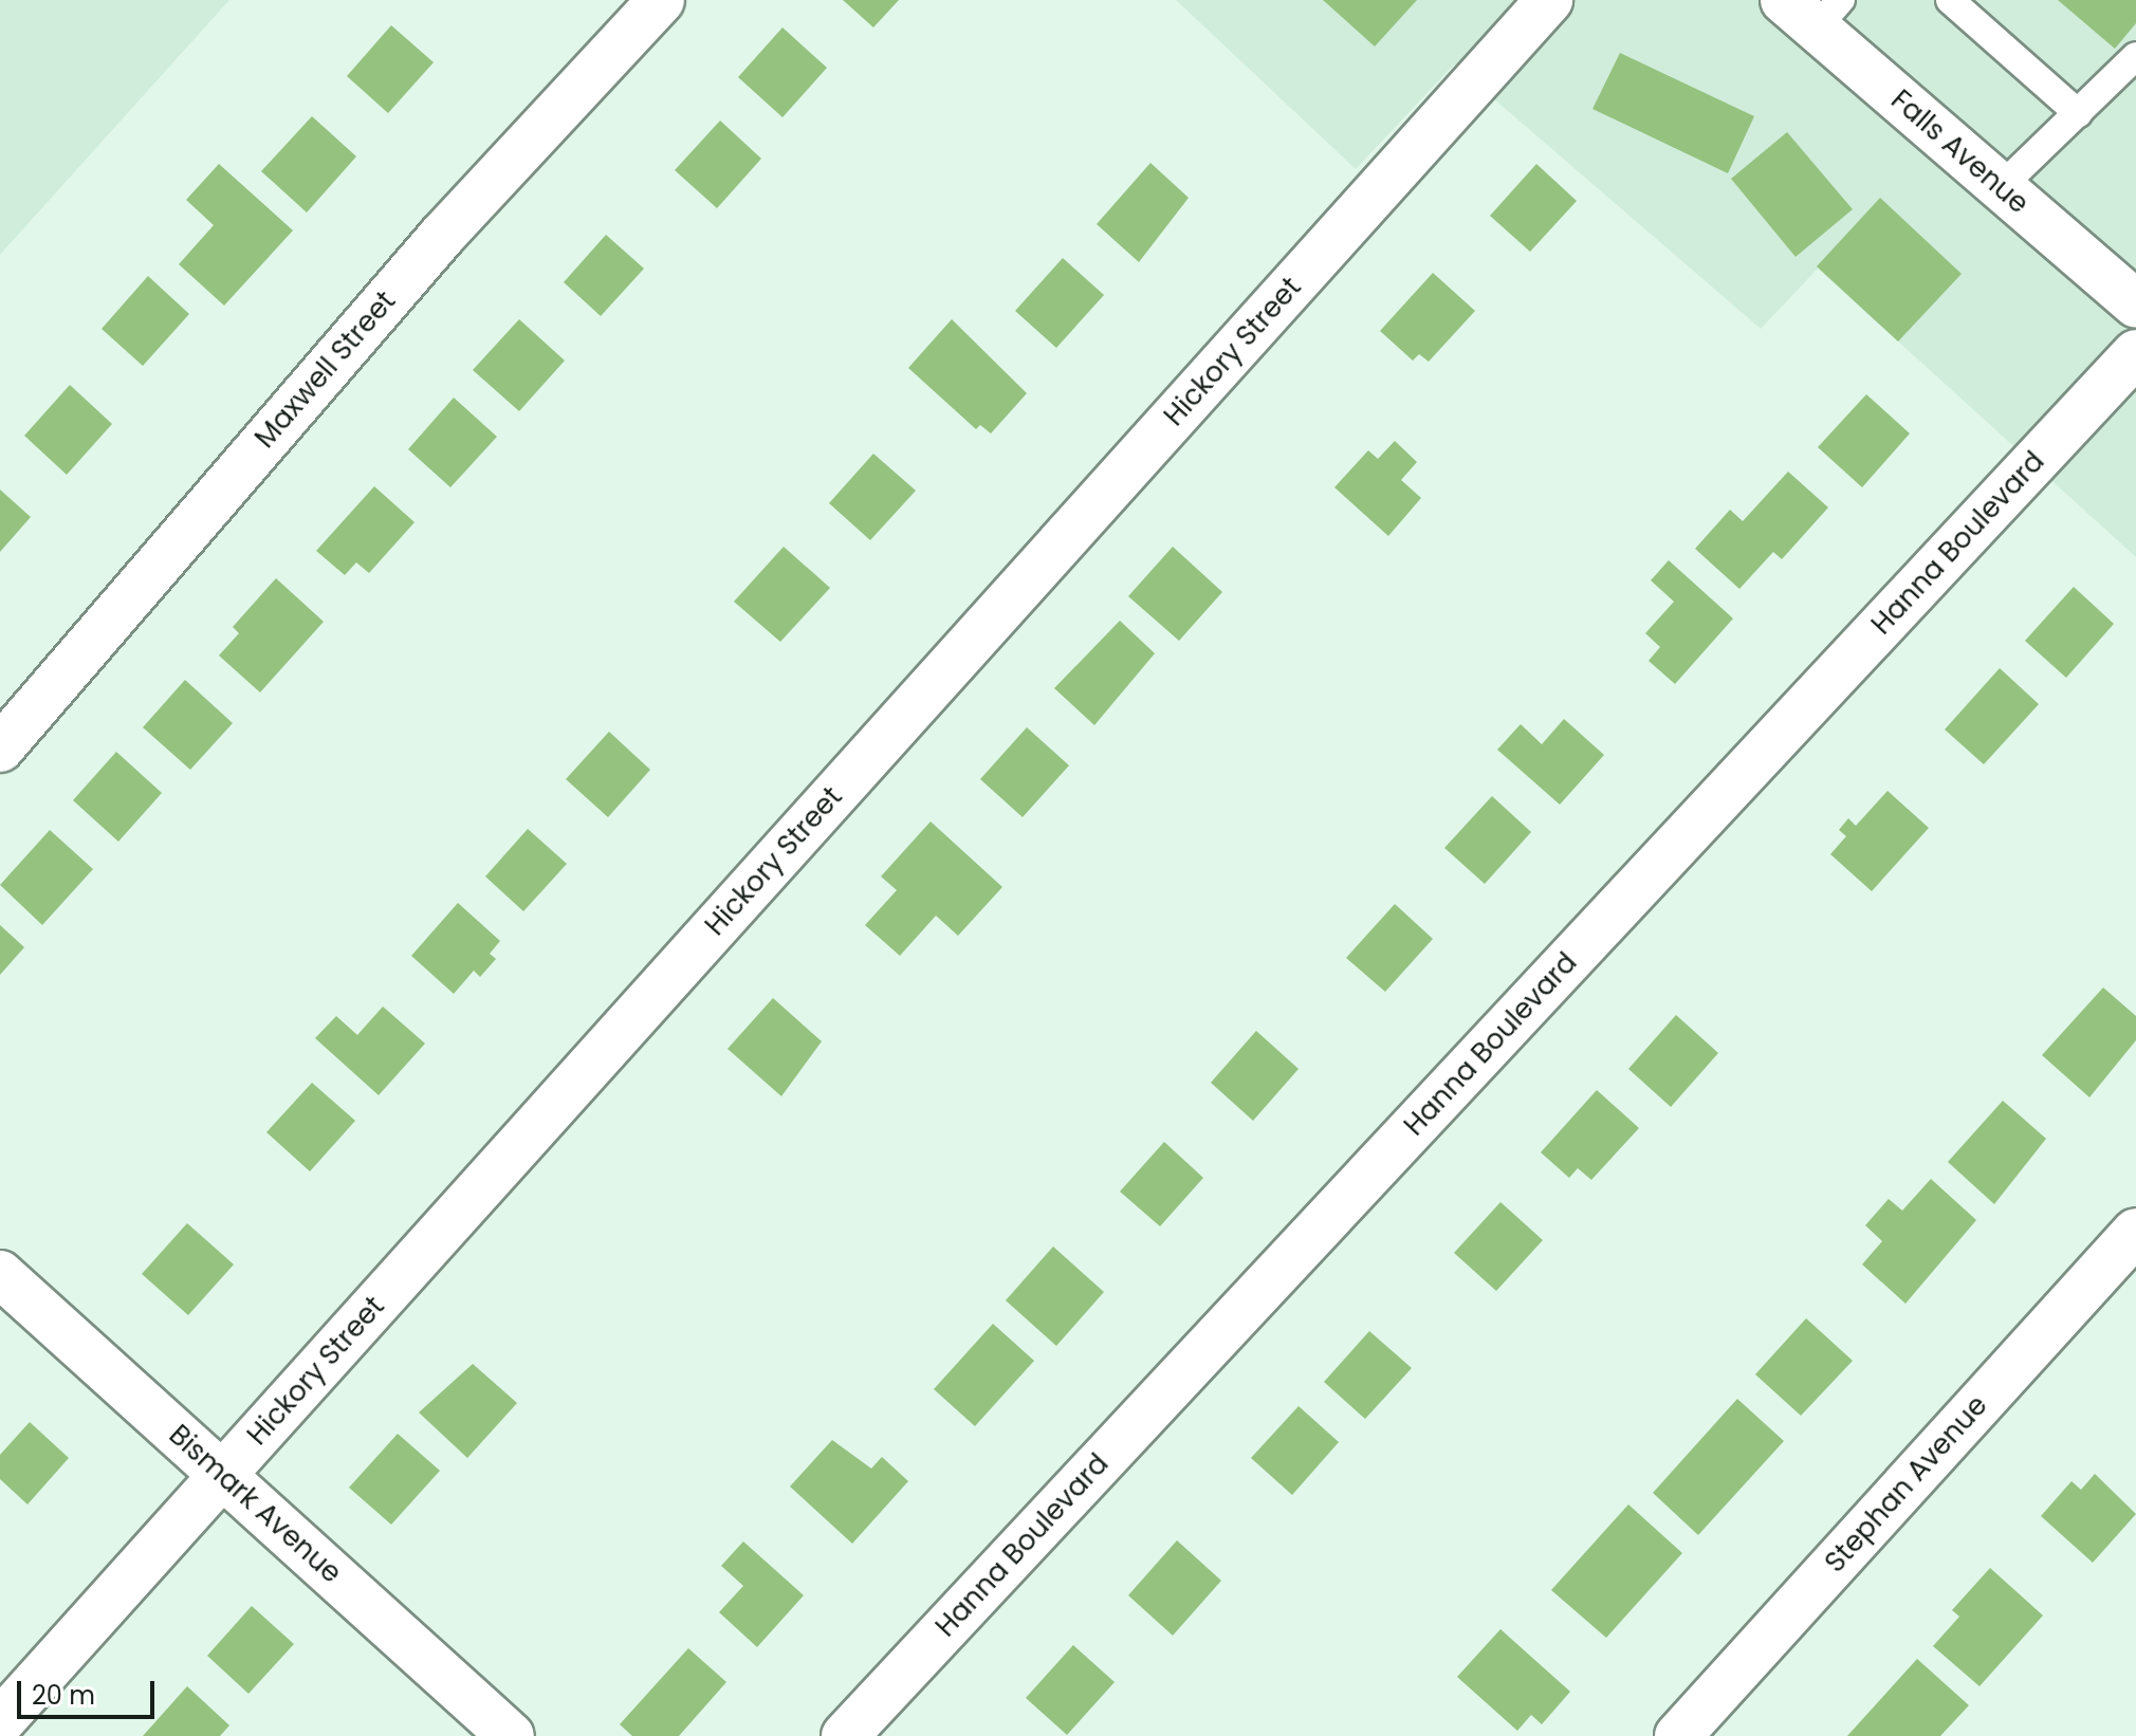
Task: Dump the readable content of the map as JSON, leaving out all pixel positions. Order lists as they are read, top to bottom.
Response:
{
  "streets": {
    "street": [
      "Falls Avenue",
      "Hickory Street",
      "Maxwell Street",
      "Hanna Boulevard",
      "Stephan Avenue",
      "Bismark Avenue"
    ]
  },
  "crossings": [
    ["Hickory Street", "Bismark Avenue"]
  ],
  "scale_bar": "20 m"
}
